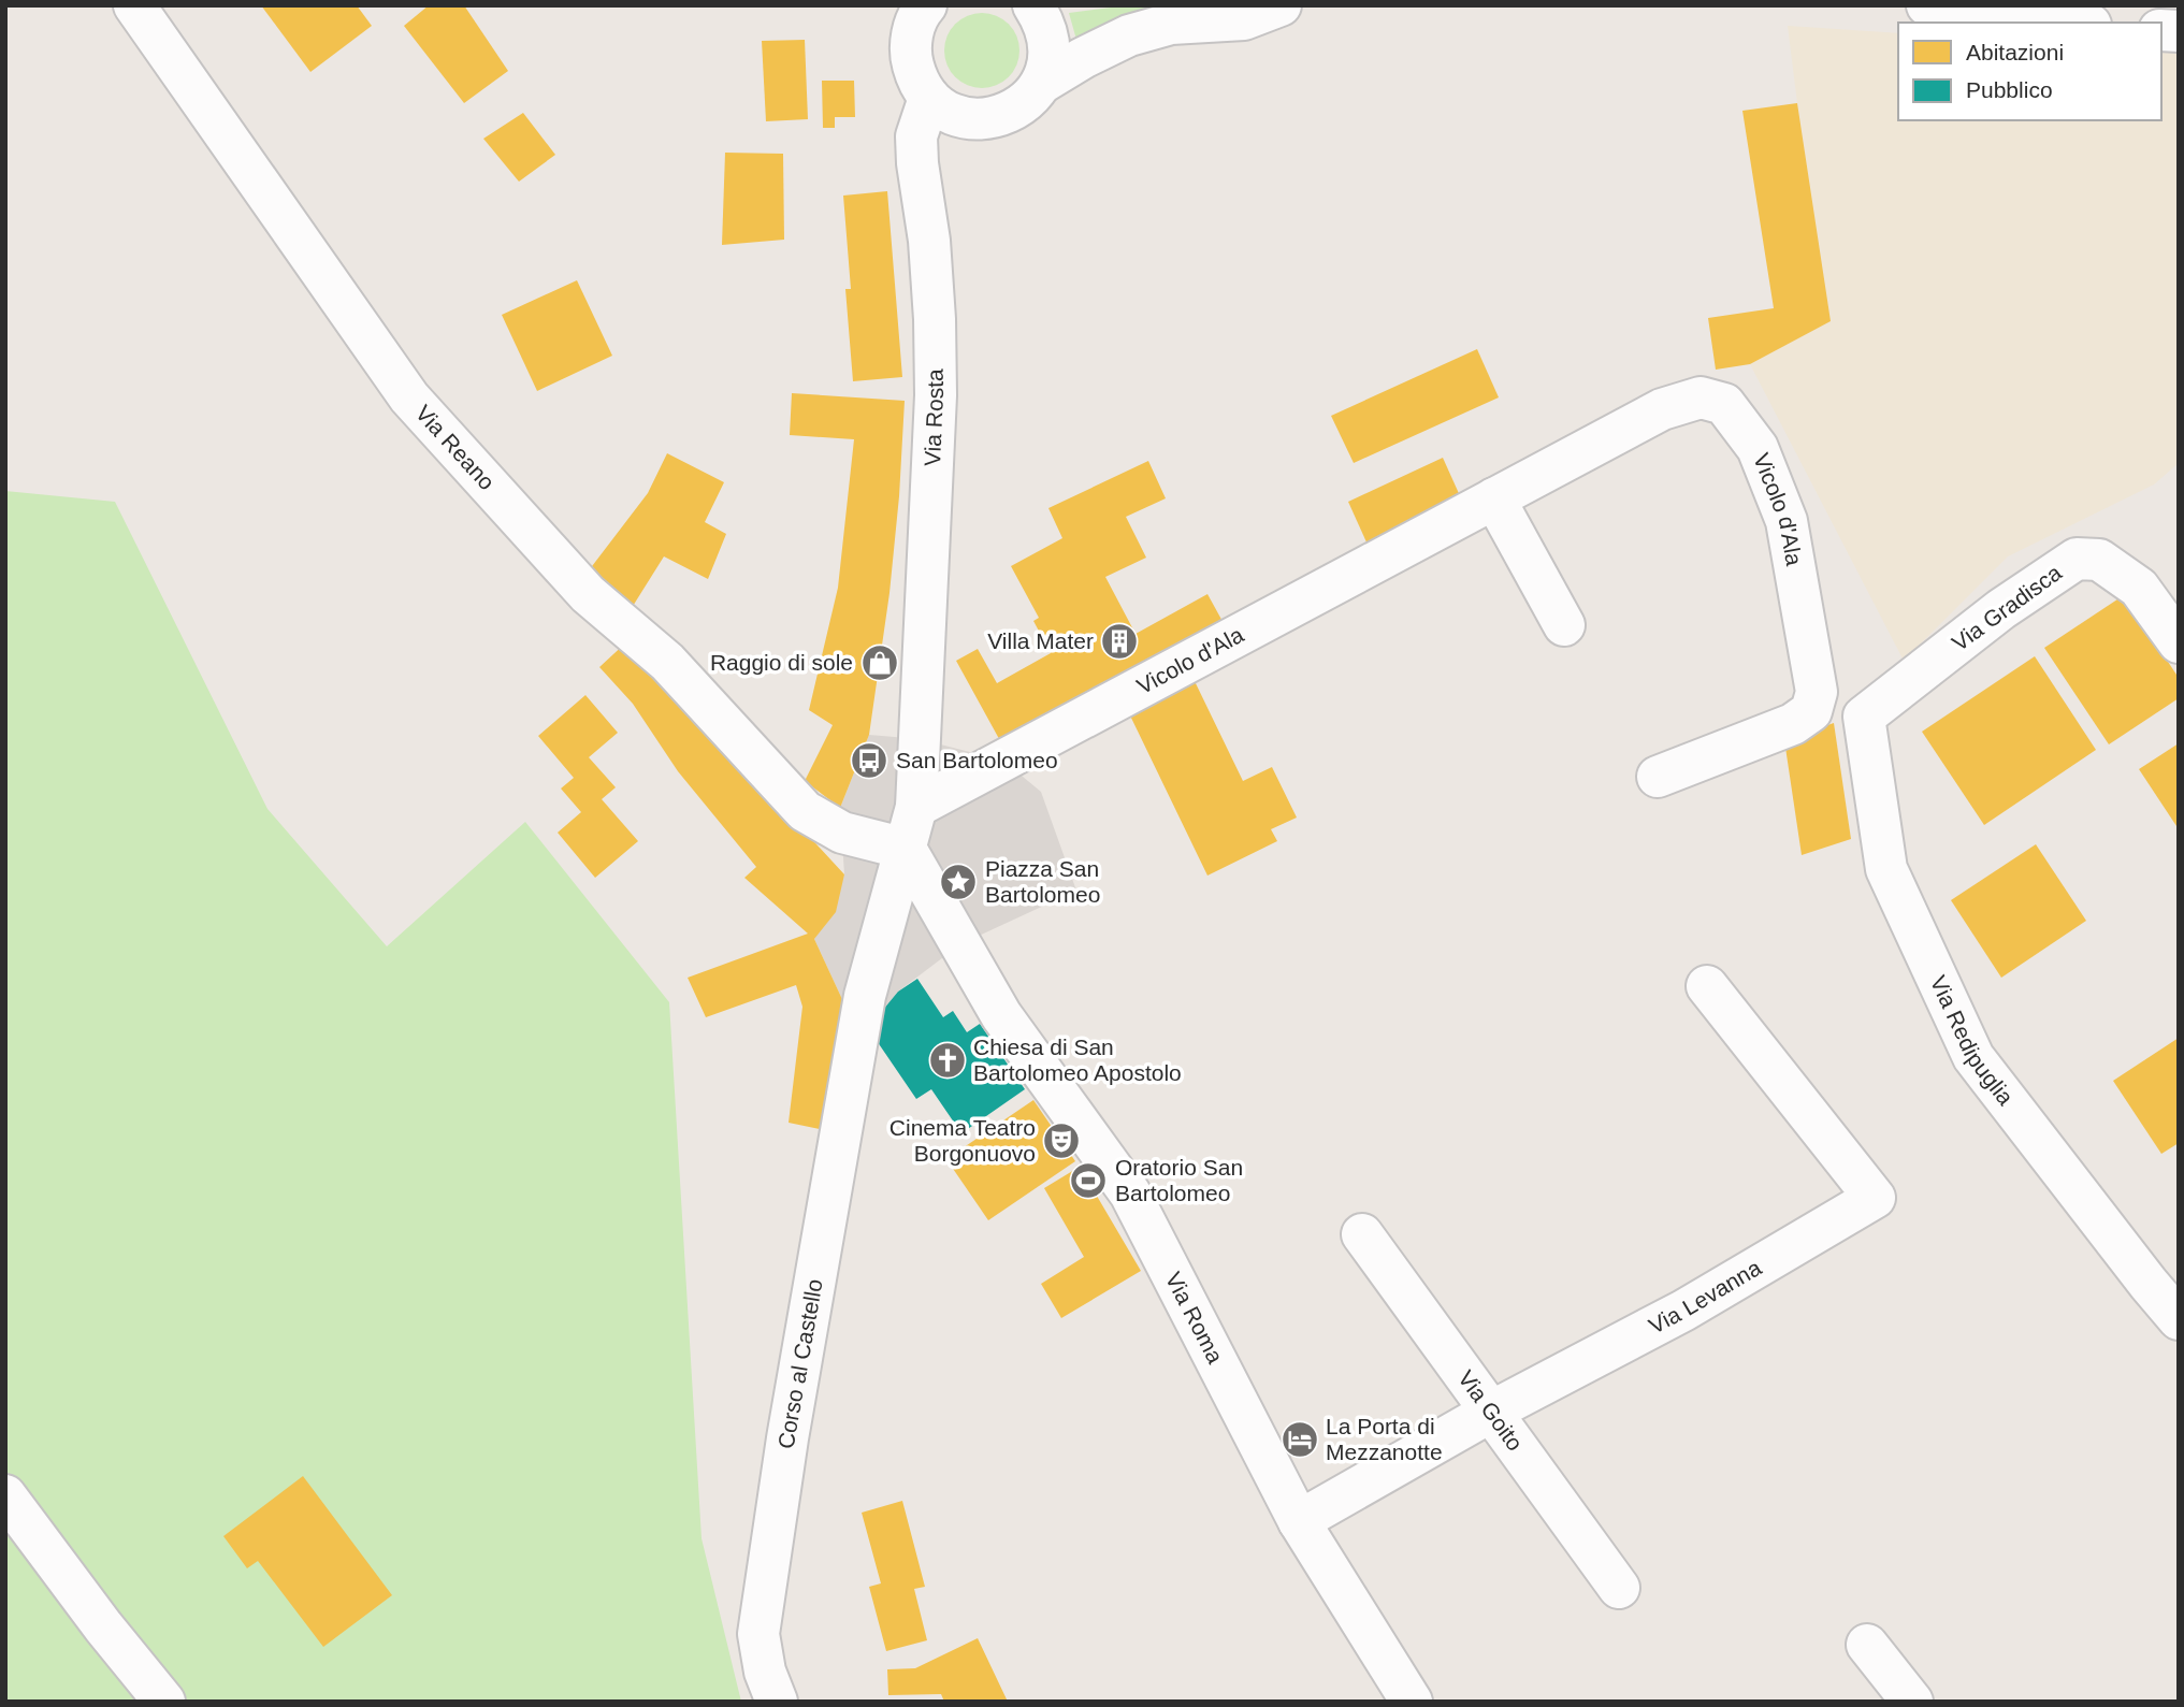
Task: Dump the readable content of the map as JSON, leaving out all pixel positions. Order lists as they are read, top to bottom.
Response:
{
  "streets": {
    "street": [
      "Via Rosta",
      "Via Reano",
      "Vicolo d'Ala",
      "Via Gradisca",
      "Via Redipuglia",
      "Via Levanna",
      "Via Roma",
      "Corso al Castello",
      "Via Goito"
    ]
  },
  "crossings": [
    ["Via Rosta", "Vicolo d'Ala"],
    ["Via Reano", "Via Roma"],
    ["Via Reano", "Corso al Castello"],
    ["Via Gradisca", "Via Redipuglia"],
    ["Via Levanna", "Via Roma"],
    ["Via Levanna", "Via Goito"],
    ["Via Roma", "Corso al Castello"]
  ],
  "places": {
    "building": ["Villa Mater"],
    "shop": ["Raggio di sole"],
    "bus stop": ["San Bartolomeo"],
    "place": ["Piazza San Bartolomeo"],
    "church": ["Chiesa di San Bartolomeo Apostolo"],
    "theatre": ["Cinema Teatro Borgonuovo"],
    "sports": ["Oratorio San Bartolomeo"],
    "hotel": ["La Porta di Mezzanotte"]
  },
  "legend": ["Abitazioni", "Pubblico"]
}
